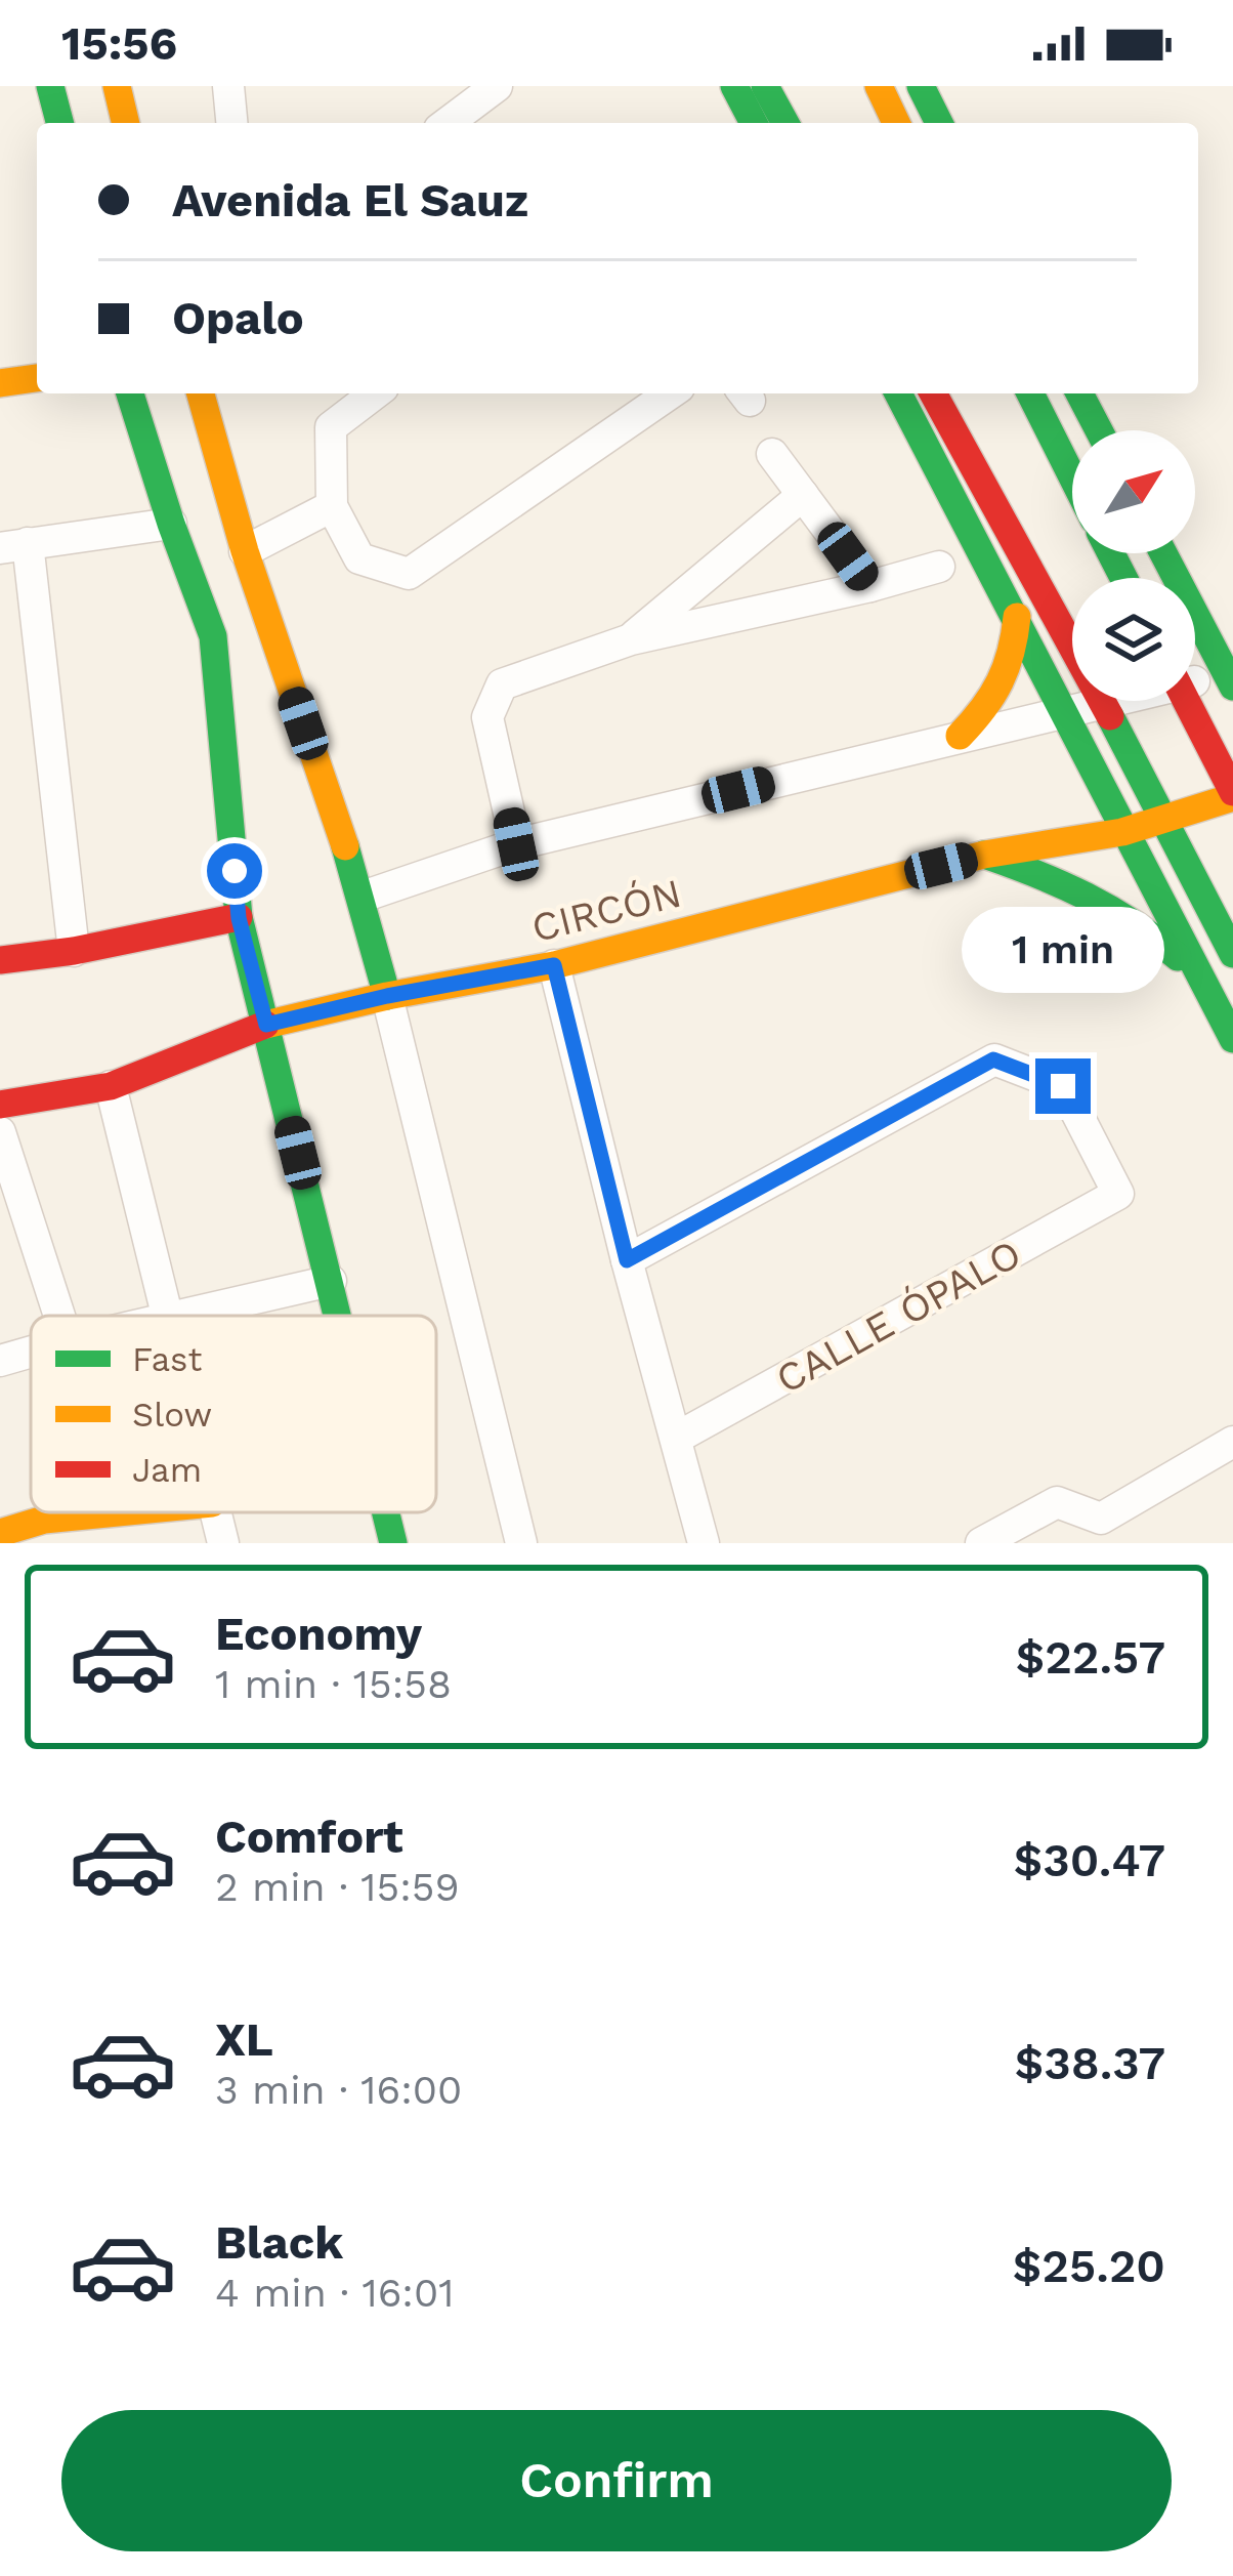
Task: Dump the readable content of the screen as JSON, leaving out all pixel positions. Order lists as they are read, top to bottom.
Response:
{
  "streets": {
    "main road": ["CIRCÓN"],
    "street": ["CALLE ÓPALO"]
  },
  "legend": ["Fast", "Slow", "Jam"],
  "north": "top right",
  "page": {
    "status": "15:56",
    "banner": ["Avenida El Sauz", "Opalo"],
    "bubble": "1 min",
    "list": [
      {
        "name": "Economy",
        "note": "1 min · 15:58",
        "value": "$22.57"
      },
      {
        "name": "Comfort",
        "note": "2 min · 15:59",
        "value": "$30.47"
      },
      {
        "name": "XL",
        "note": "3 min · 16:00",
        "value": "$38.37"
      },
      {
        "name": "Black",
        "note": "4 min · 16:01",
        "value": "$25.20"
      }
    ],
    "buttons": "Confirm"
  }
}
